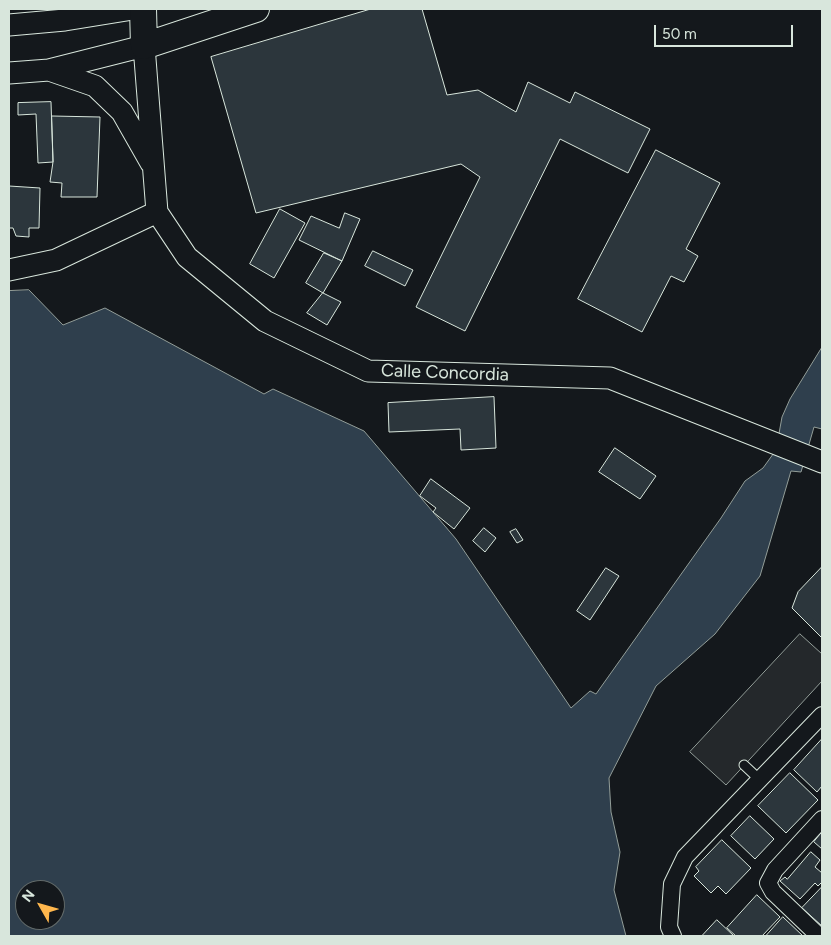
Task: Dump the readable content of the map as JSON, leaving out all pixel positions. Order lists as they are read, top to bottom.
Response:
{
  "streets": {
    "street": ["Calle Concordia"]
  },
  "scale_bar": "50 m",
  "north": "top left"
}
